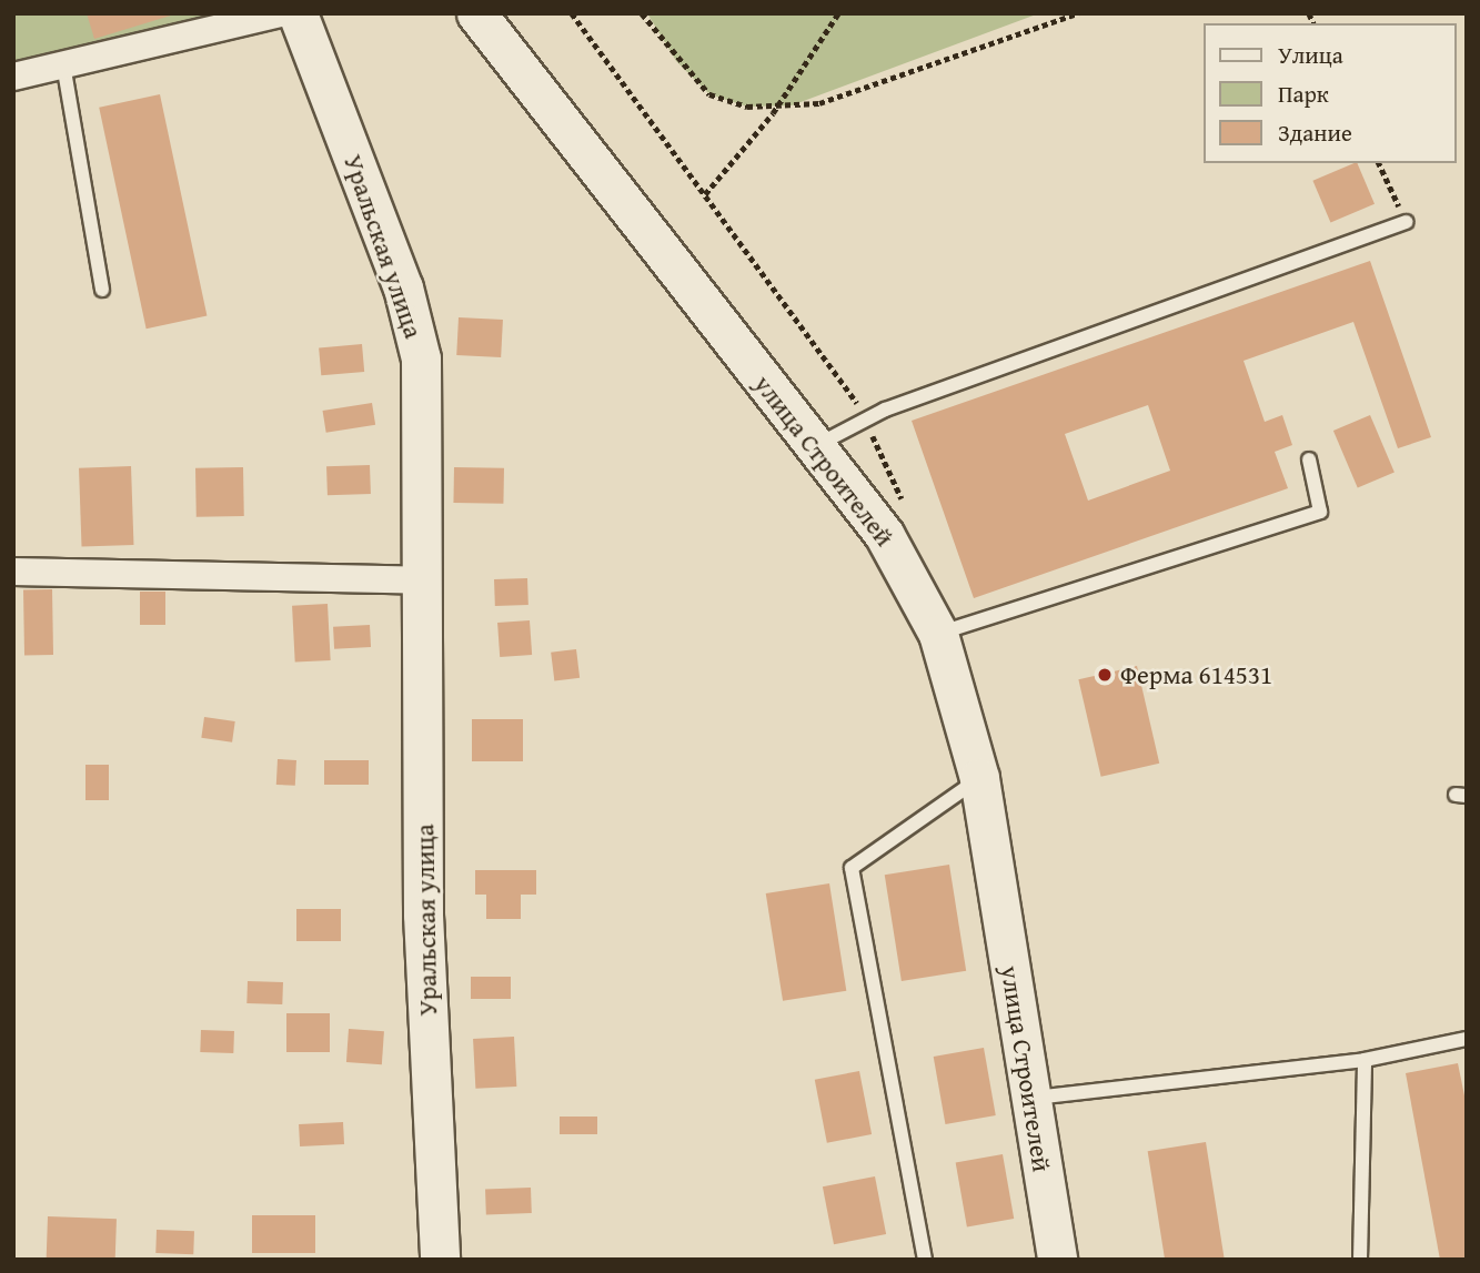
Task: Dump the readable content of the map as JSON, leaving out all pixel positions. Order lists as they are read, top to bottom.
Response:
{
  "streets": {
    "street": ["Уральская улица", "улица Строителей"]
  },
  "places": ["Ферма 614531"],
  "legend": ["Улица", "Парк", "Здание"]
}
